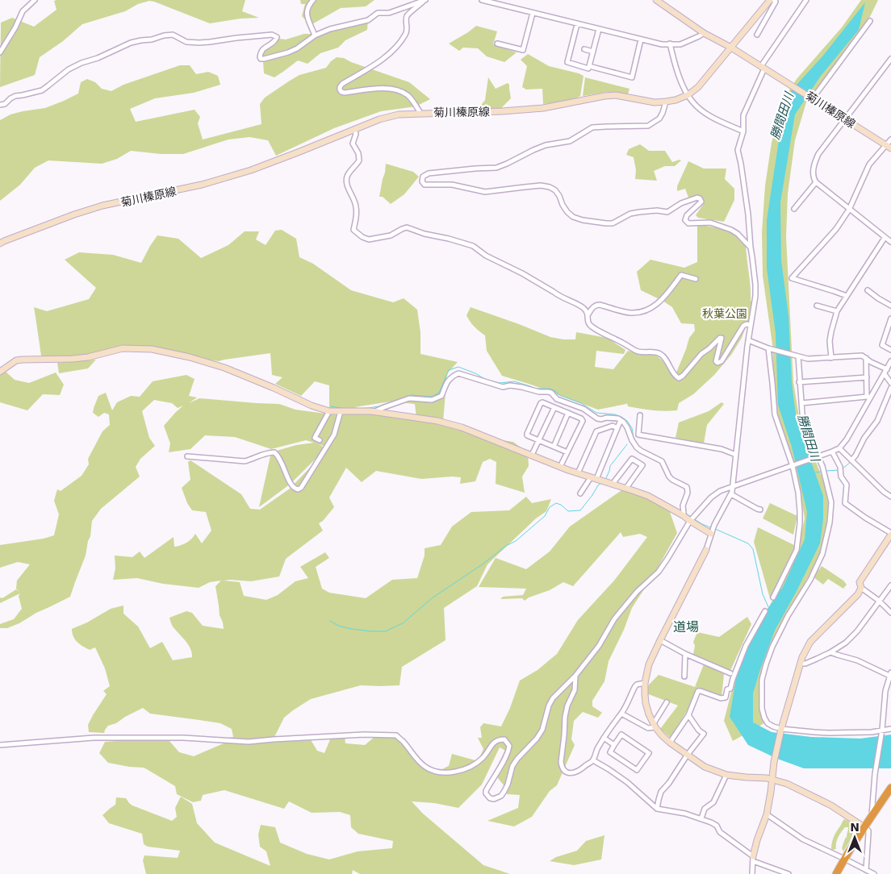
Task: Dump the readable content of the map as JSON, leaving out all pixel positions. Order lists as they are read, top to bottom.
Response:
{
  "streets": {
    "street": ["菊川榛原線"]
  },
  "districts": ["道場"],
  "water": ["勝間田川"],
  "parks": ["秋葉公園"],
  "north": "top"
}
